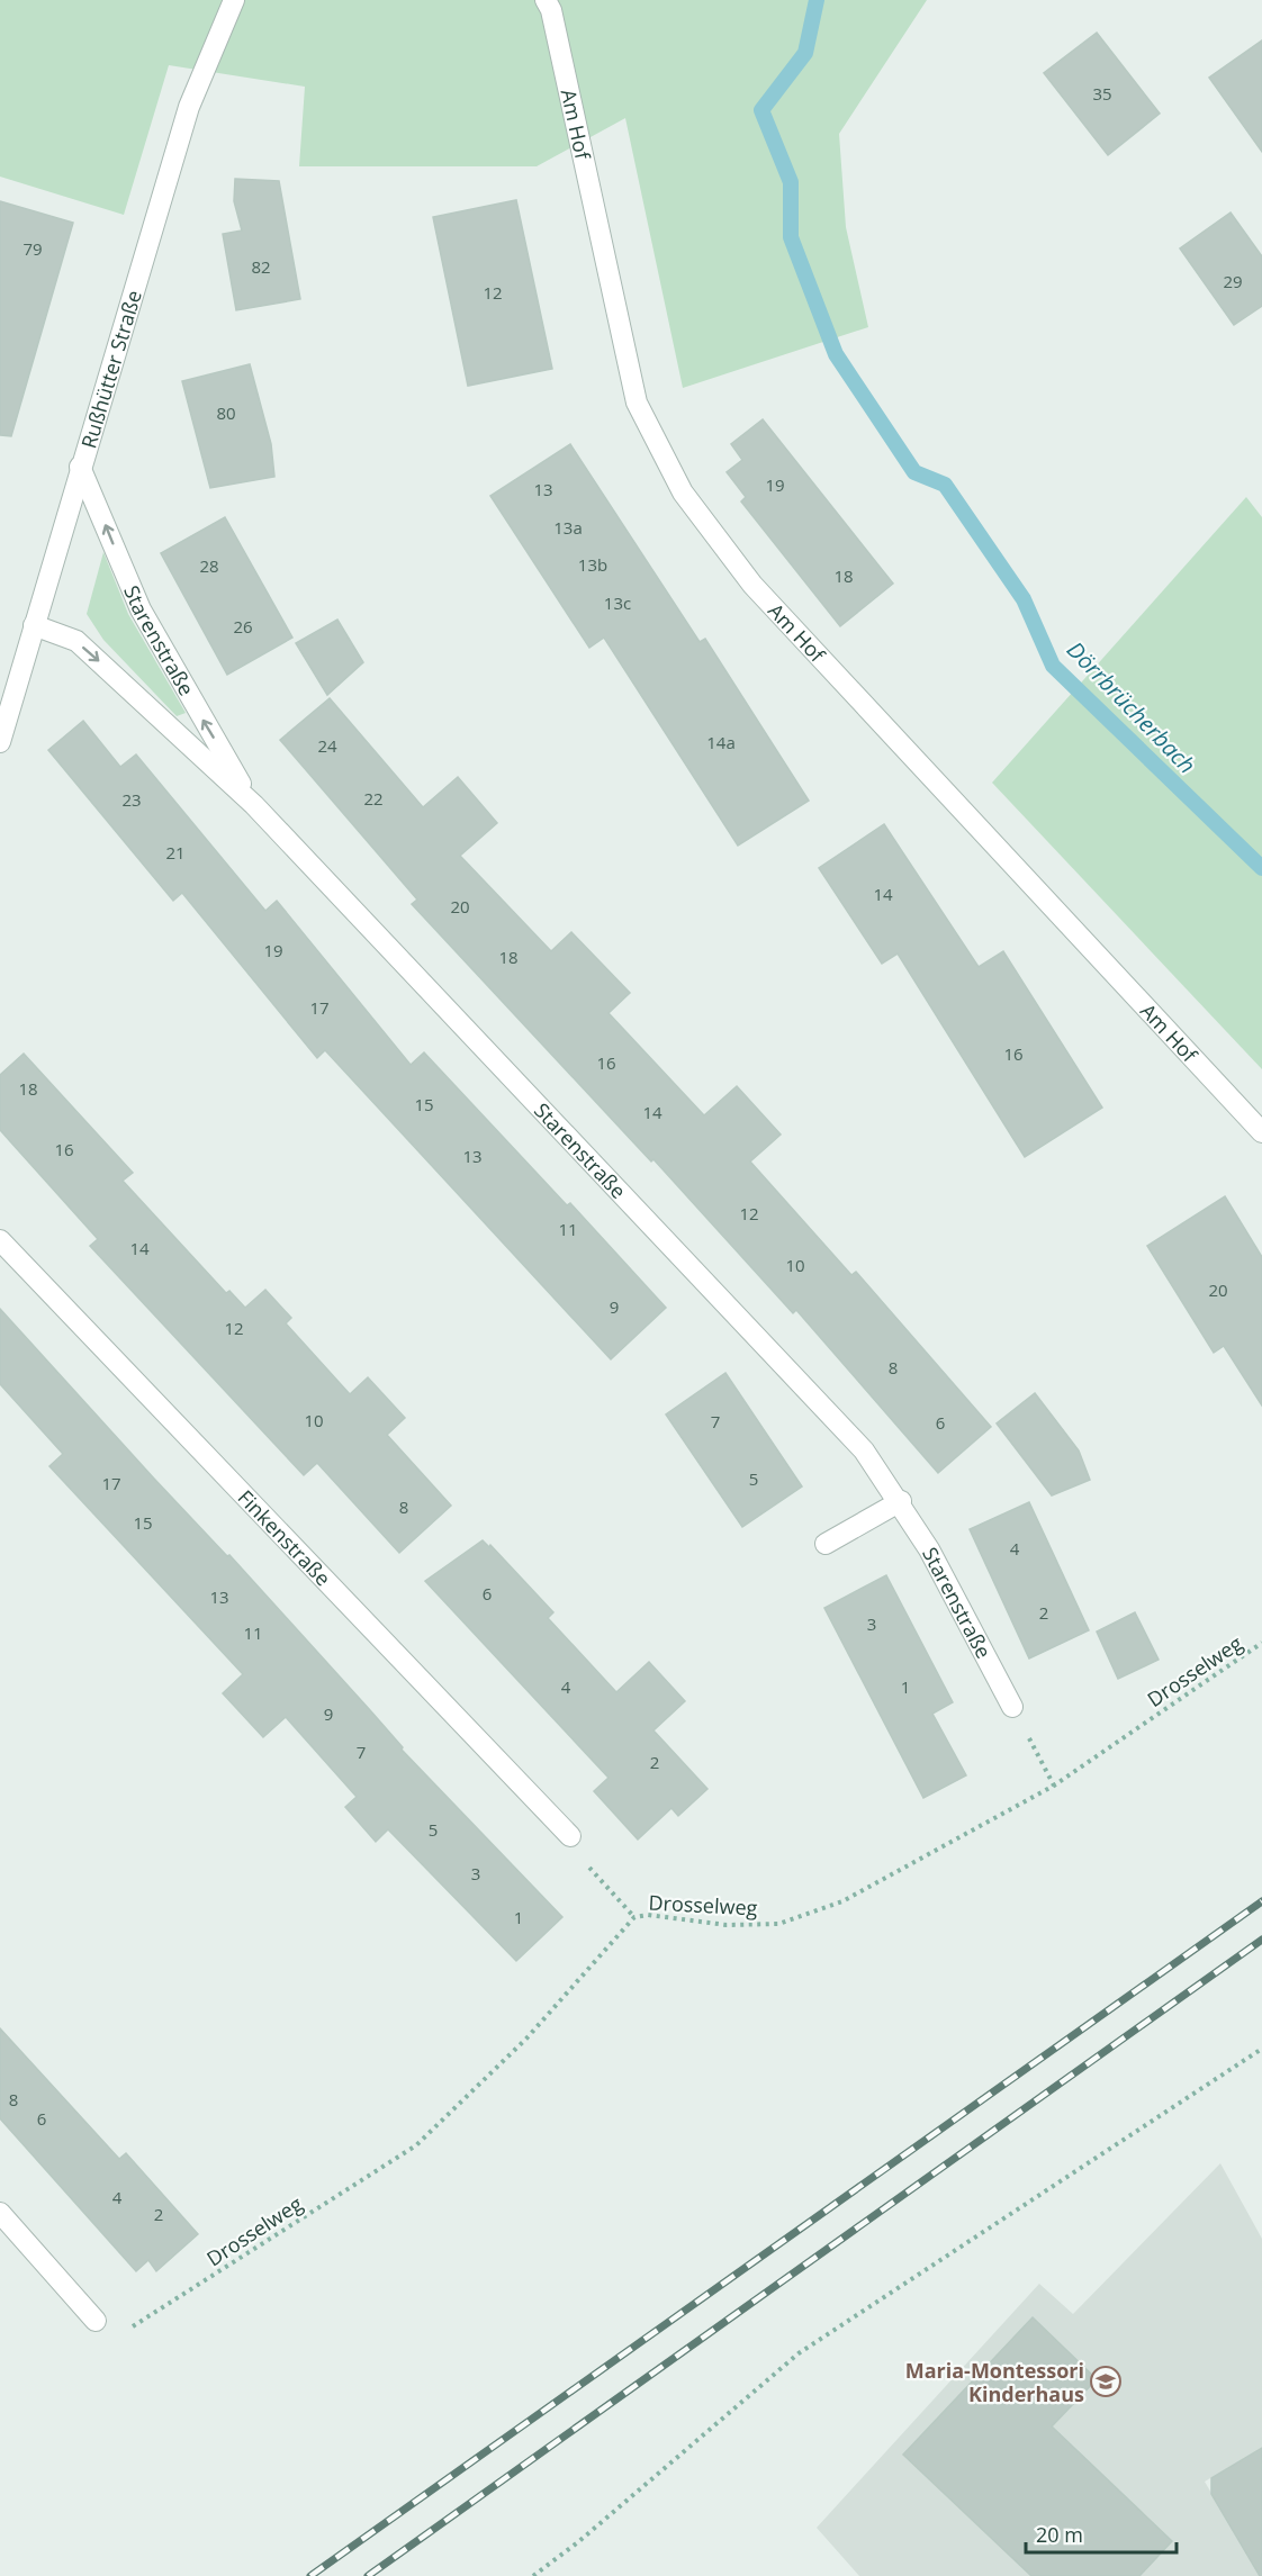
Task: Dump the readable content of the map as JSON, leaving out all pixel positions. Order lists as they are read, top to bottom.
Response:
{
  "streets": {
    "street": [
      "Am Hof",
      "Rußhütter Straße",
      "Starenstraße",
      "Finkenstraße"
    ],
    "path": ["Drosselweg"]
  },
  "crossings": [
    ["Rußhütter Straße", "Starenstraße"]
  ],
  "water": ["Dörrbrücherbach"],
  "places": {
    "school or university": ["Maria-Montessori Kinderhaus"]
  },
  "house_numbers": [
    "35",
    "79",
    "82",
    "29",
    "12",
    "80",
    "19",
    "13",
    "13a",
    "13b",
    "28",
    "18",
    "13c",
    "26",
    "14a",
    "24",
    "22",
    "23",
    "21",
    "14",
    "20",
    "19",
    "18",
    "17",
    "16",
    "16",
    "18",
    "15",
    "14",
    "16",
    "13",
    "12",
    "11",
    "14",
    "10",
    "20",
    "9",
    "12",
    "8",
    "10",
    "7",
    "6",
    "5",
    "17",
    "8",
    "15",
    "4",
    "6",
    "13",
    "2",
    "3",
    "11",
    "4",
    "1",
    "9",
    "7",
    "2",
    "5",
    "3",
    "1",
    "8",
    "6",
    "4",
    "2"
  ],
  "scale_bar": "20 m"
}
